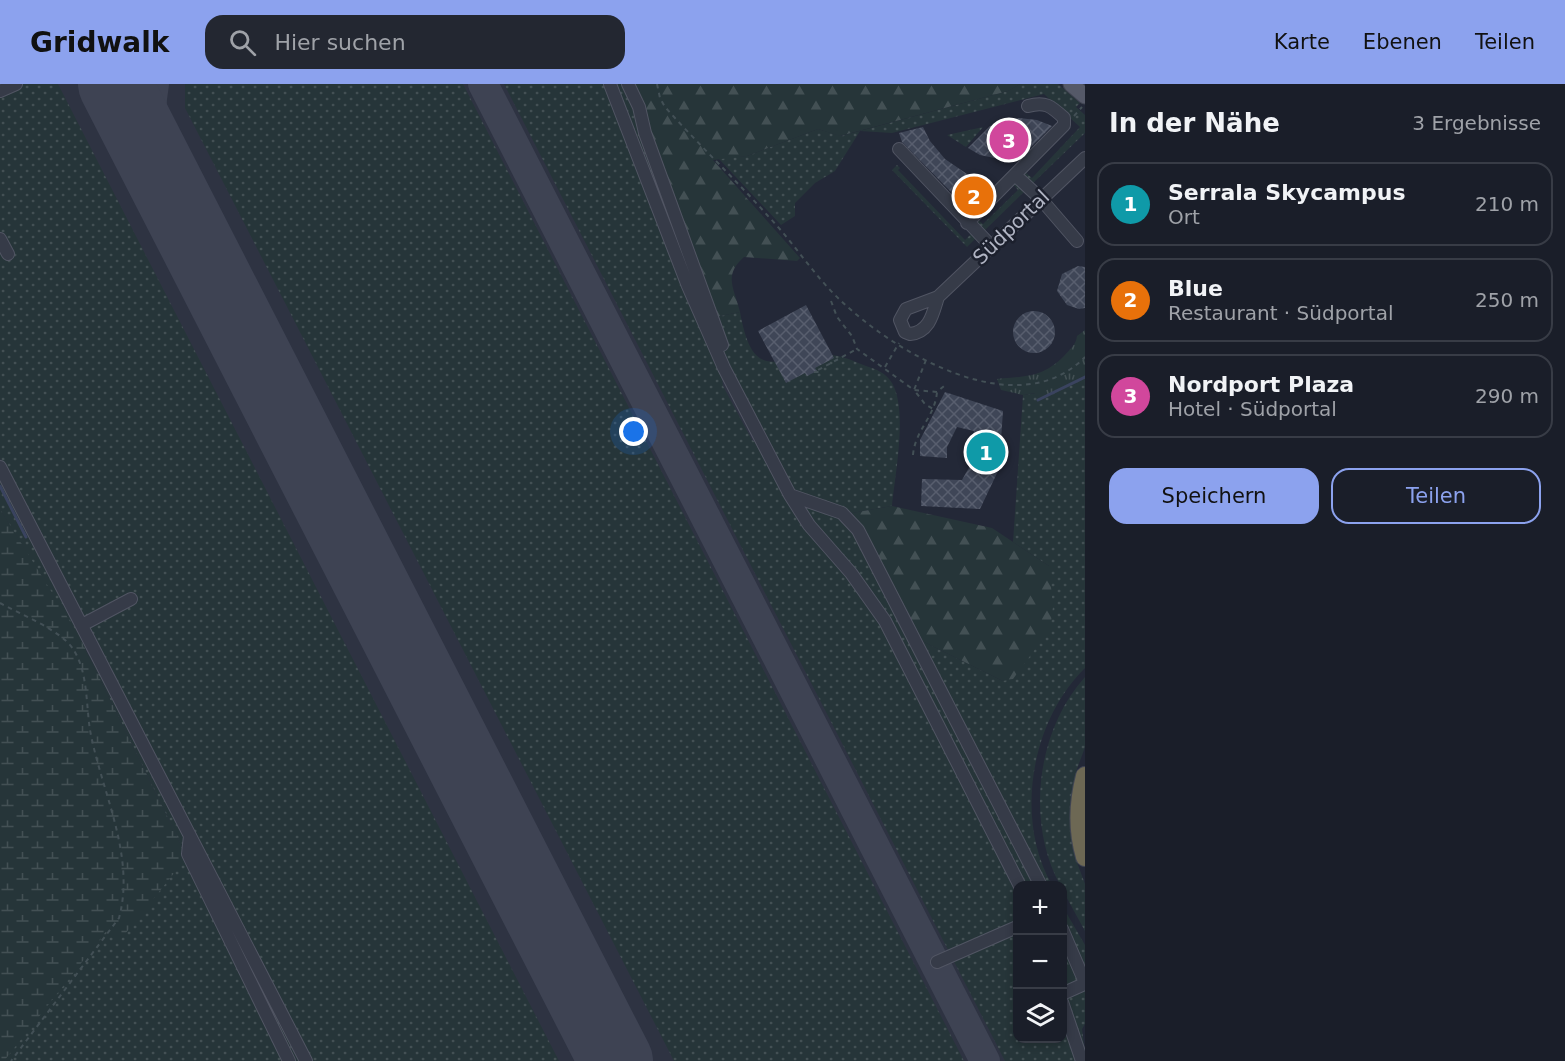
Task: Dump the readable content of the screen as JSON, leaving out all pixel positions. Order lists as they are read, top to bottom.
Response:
{
  "streets": {
    "street": ["Südportal"]
  },
  "page": {
    "header": "Gridwalk",
    "search": "Hier suchen",
    "nav": ["Karte", "Ebenen", "Teilen"],
    "heading": ["In der Nähe", "3 Ergebnisse"],
    "pins": ["3", "2", "1"],
    "list": [
      {
        "mark": "1",
        "name": "Serrala Skycampus",
        "note": "Ort",
        "value": "210 m"
      },
      {
        "mark": "2",
        "name": "Blue",
        "note": "Restaurant · Südportal",
        "value": "250 m"
      },
      {
        "mark": "3",
        "name": "Nordport Plaza",
        "note": "Hotel · Südportal",
        "value": "290 m"
      }
    ],
    "buttons": ["Speichern", "Teilen"],
    "map_buttons": ["+", "−"]
  }
}
